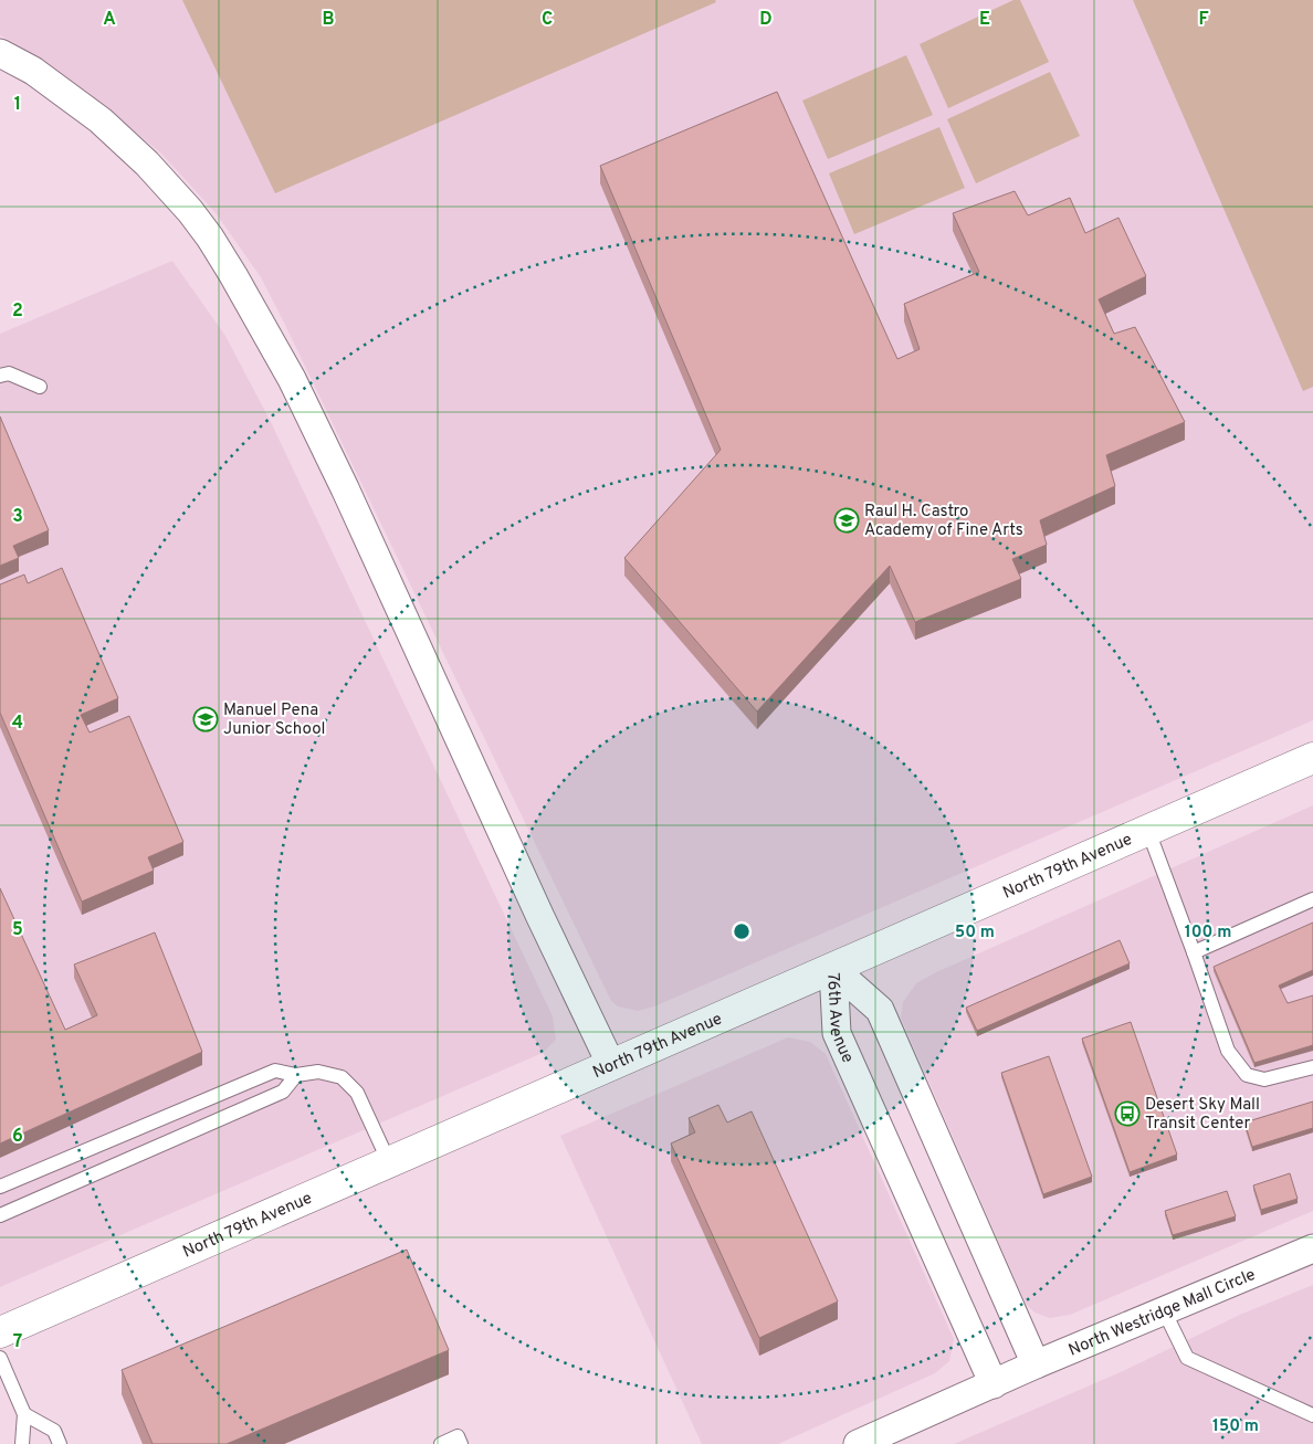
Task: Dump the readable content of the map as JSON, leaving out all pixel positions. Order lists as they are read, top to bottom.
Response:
{
  "streets": {
    "street": ["North 79th Avenue", "76th Avenue", "North Westridge Mall Circle"]
  },
  "crossings": [
    ["North 79th Avenue", "76th Avenue"],
    ["76th Avenue", "North Westridge Mall Circle"]
  ],
  "places": {
    "school or university": ["Raul H. Castro Academy of Fine Arts", "Manuel Pena Junior School"],
    "bus stop": ["Desert Sky Mall Transit Center"]
  },
  "grid": {
    "columns": [
      "A",
      "B",
      "C",
      "D",
      "E",
      "F"
    ],
    "rows": [
      "1",
      "2",
      "3",
      "4",
      "5",
      "6",
      "7"
    ]
  },
  "rings": ["50 m", "100 m", "150 m"]
}
